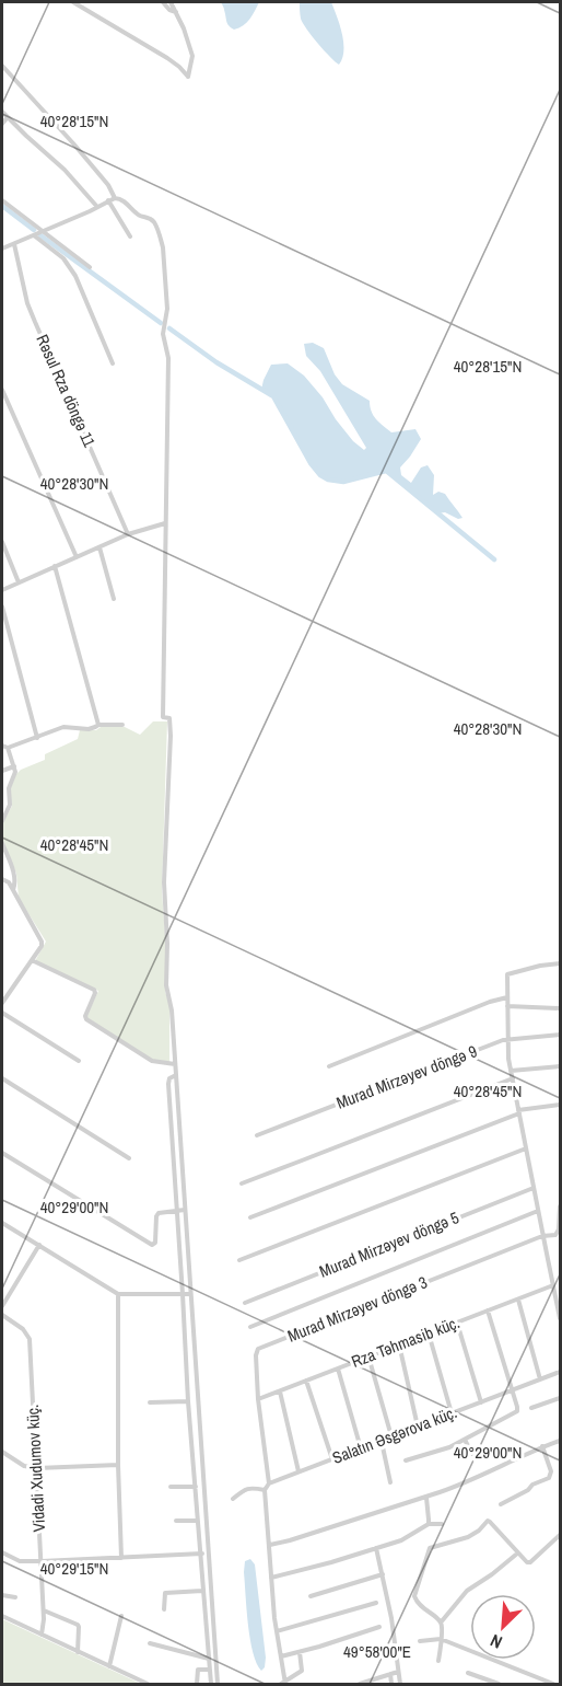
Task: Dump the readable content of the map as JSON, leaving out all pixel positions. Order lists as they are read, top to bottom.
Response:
{
  "streets": {
    "street": [
      "Rəsul Rza döngə 11",
      "Murad Mirzəyev döngə 9",
      "Murad Mirzəyev döngə 5",
      "Murad Mirzəyev döngə 3",
      "Rza Təhmasib küç.",
      "Salatın Əsgərova küç.",
      "Vidadi Xudumov küç."
    ]
  },
  "crossings": [
    ["Murad Mirzəyev döngə 3", "Rza Təhmasib küç."],
    ["Murad Mirzəyev döngə 3", "Salatın Əsgərova küç."]
  ],
  "north": "bottom left",
  "coordinates": [
    "40°28'15\"N",
    "40°28'30\"N",
    "40°28'45\"N",
    "40°29'00\"N",
    "40°29'15\"N",
    "49°58'00\"E"
  ]
}
